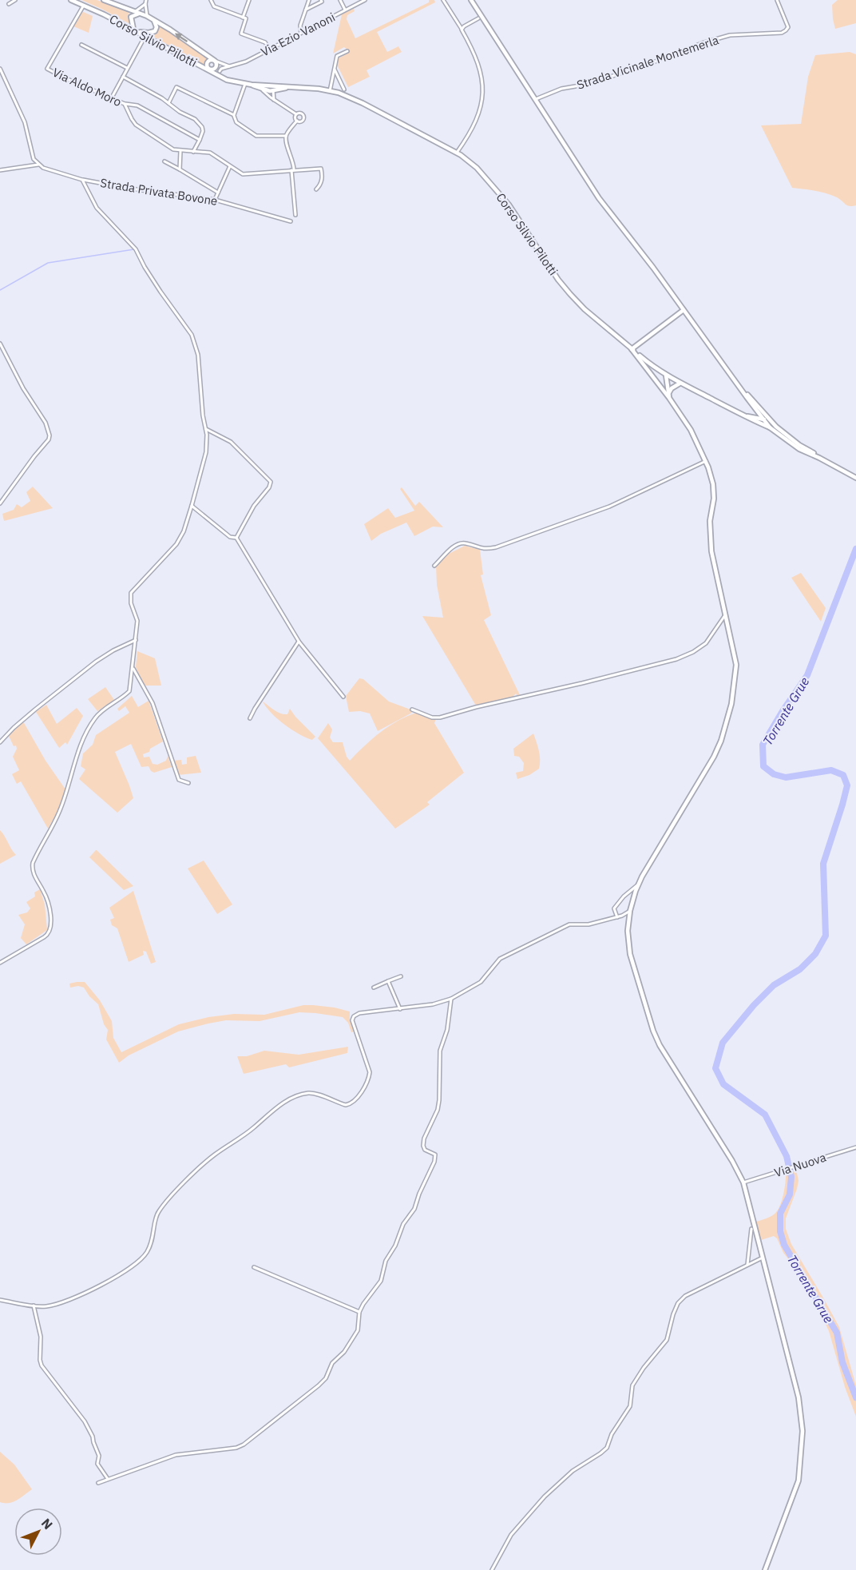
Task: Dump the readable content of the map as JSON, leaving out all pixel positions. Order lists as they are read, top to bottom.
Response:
{
  "streets": {
    "main road": ["Corso Silvio Pilotti"],
    "street": [
      "Via Ezio Vanoni",
      "Strada Vicinale Montemerla",
      "Via Aldo Moro",
      "Strada Privata Bovone",
      "Via Nuova"
    ]
  },
  "crossings": [
    ["Via Ezio Vanoni", "Corso Silvio Pilotti"],
    ["Corso Silvio Pilotti", "Via Aldo Moro"]
  ],
  "water": ["Torrente Grue"],
  "north": "top right"
}
